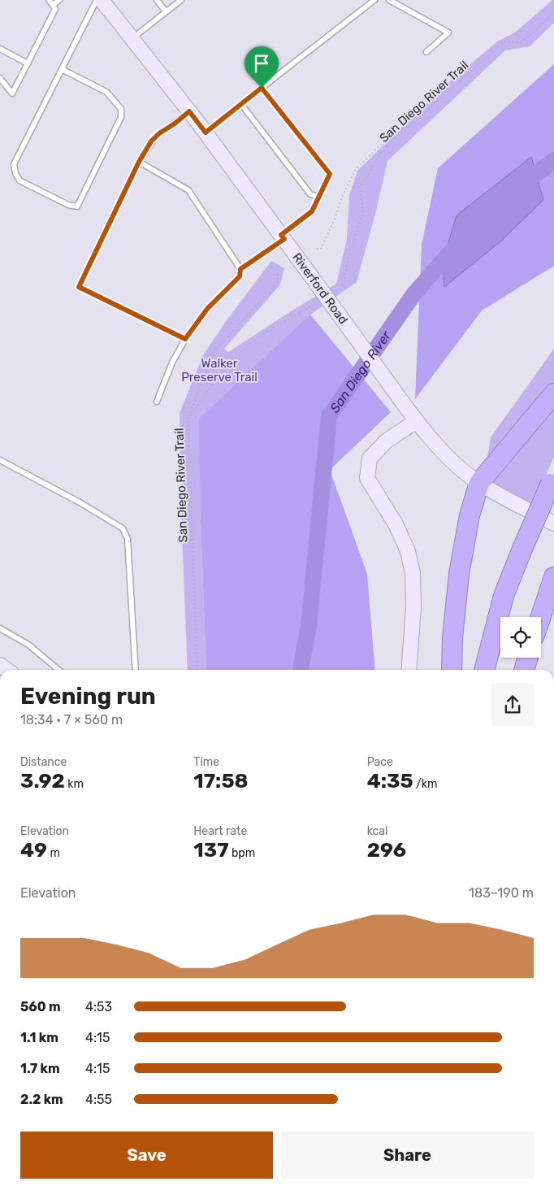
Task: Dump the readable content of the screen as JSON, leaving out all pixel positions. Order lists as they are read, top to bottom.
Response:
{
  "streets": {
    "main road": ["Riverford Road"],
    "path": ["San Diego River Trail"]
  },
  "water": ["San Diego River"],
  "parks": ["Walker Preserve Trail"],
  "page": {
    "heading": ["Evening run", "18:34 · 7 × 560 m"],
    "stats": [
      ["Distance", "3.92 km"],
      ["Time", "17:58"],
      ["Pace", "4:35 /km"],
      ["Elevation", "49 m"],
      ["Heart rate", "137 bpm"],
      ["kcal", "296"]
    ],
    "chart": ["Elevation", "183–190 m"],
    "list": [
      {
        "name": "560 m",
        "note": "4:53"
      },
      {
        "name": "1.1 km",
        "note": "4:15"
      },
      {
        "name": "1.7 km",
        "note": "4:15"
      },
      {
        "name": "2.2 km",
        "note": "4:55"
      }
    ],
    "buttons": ["Save", "Share"]
  }
}
